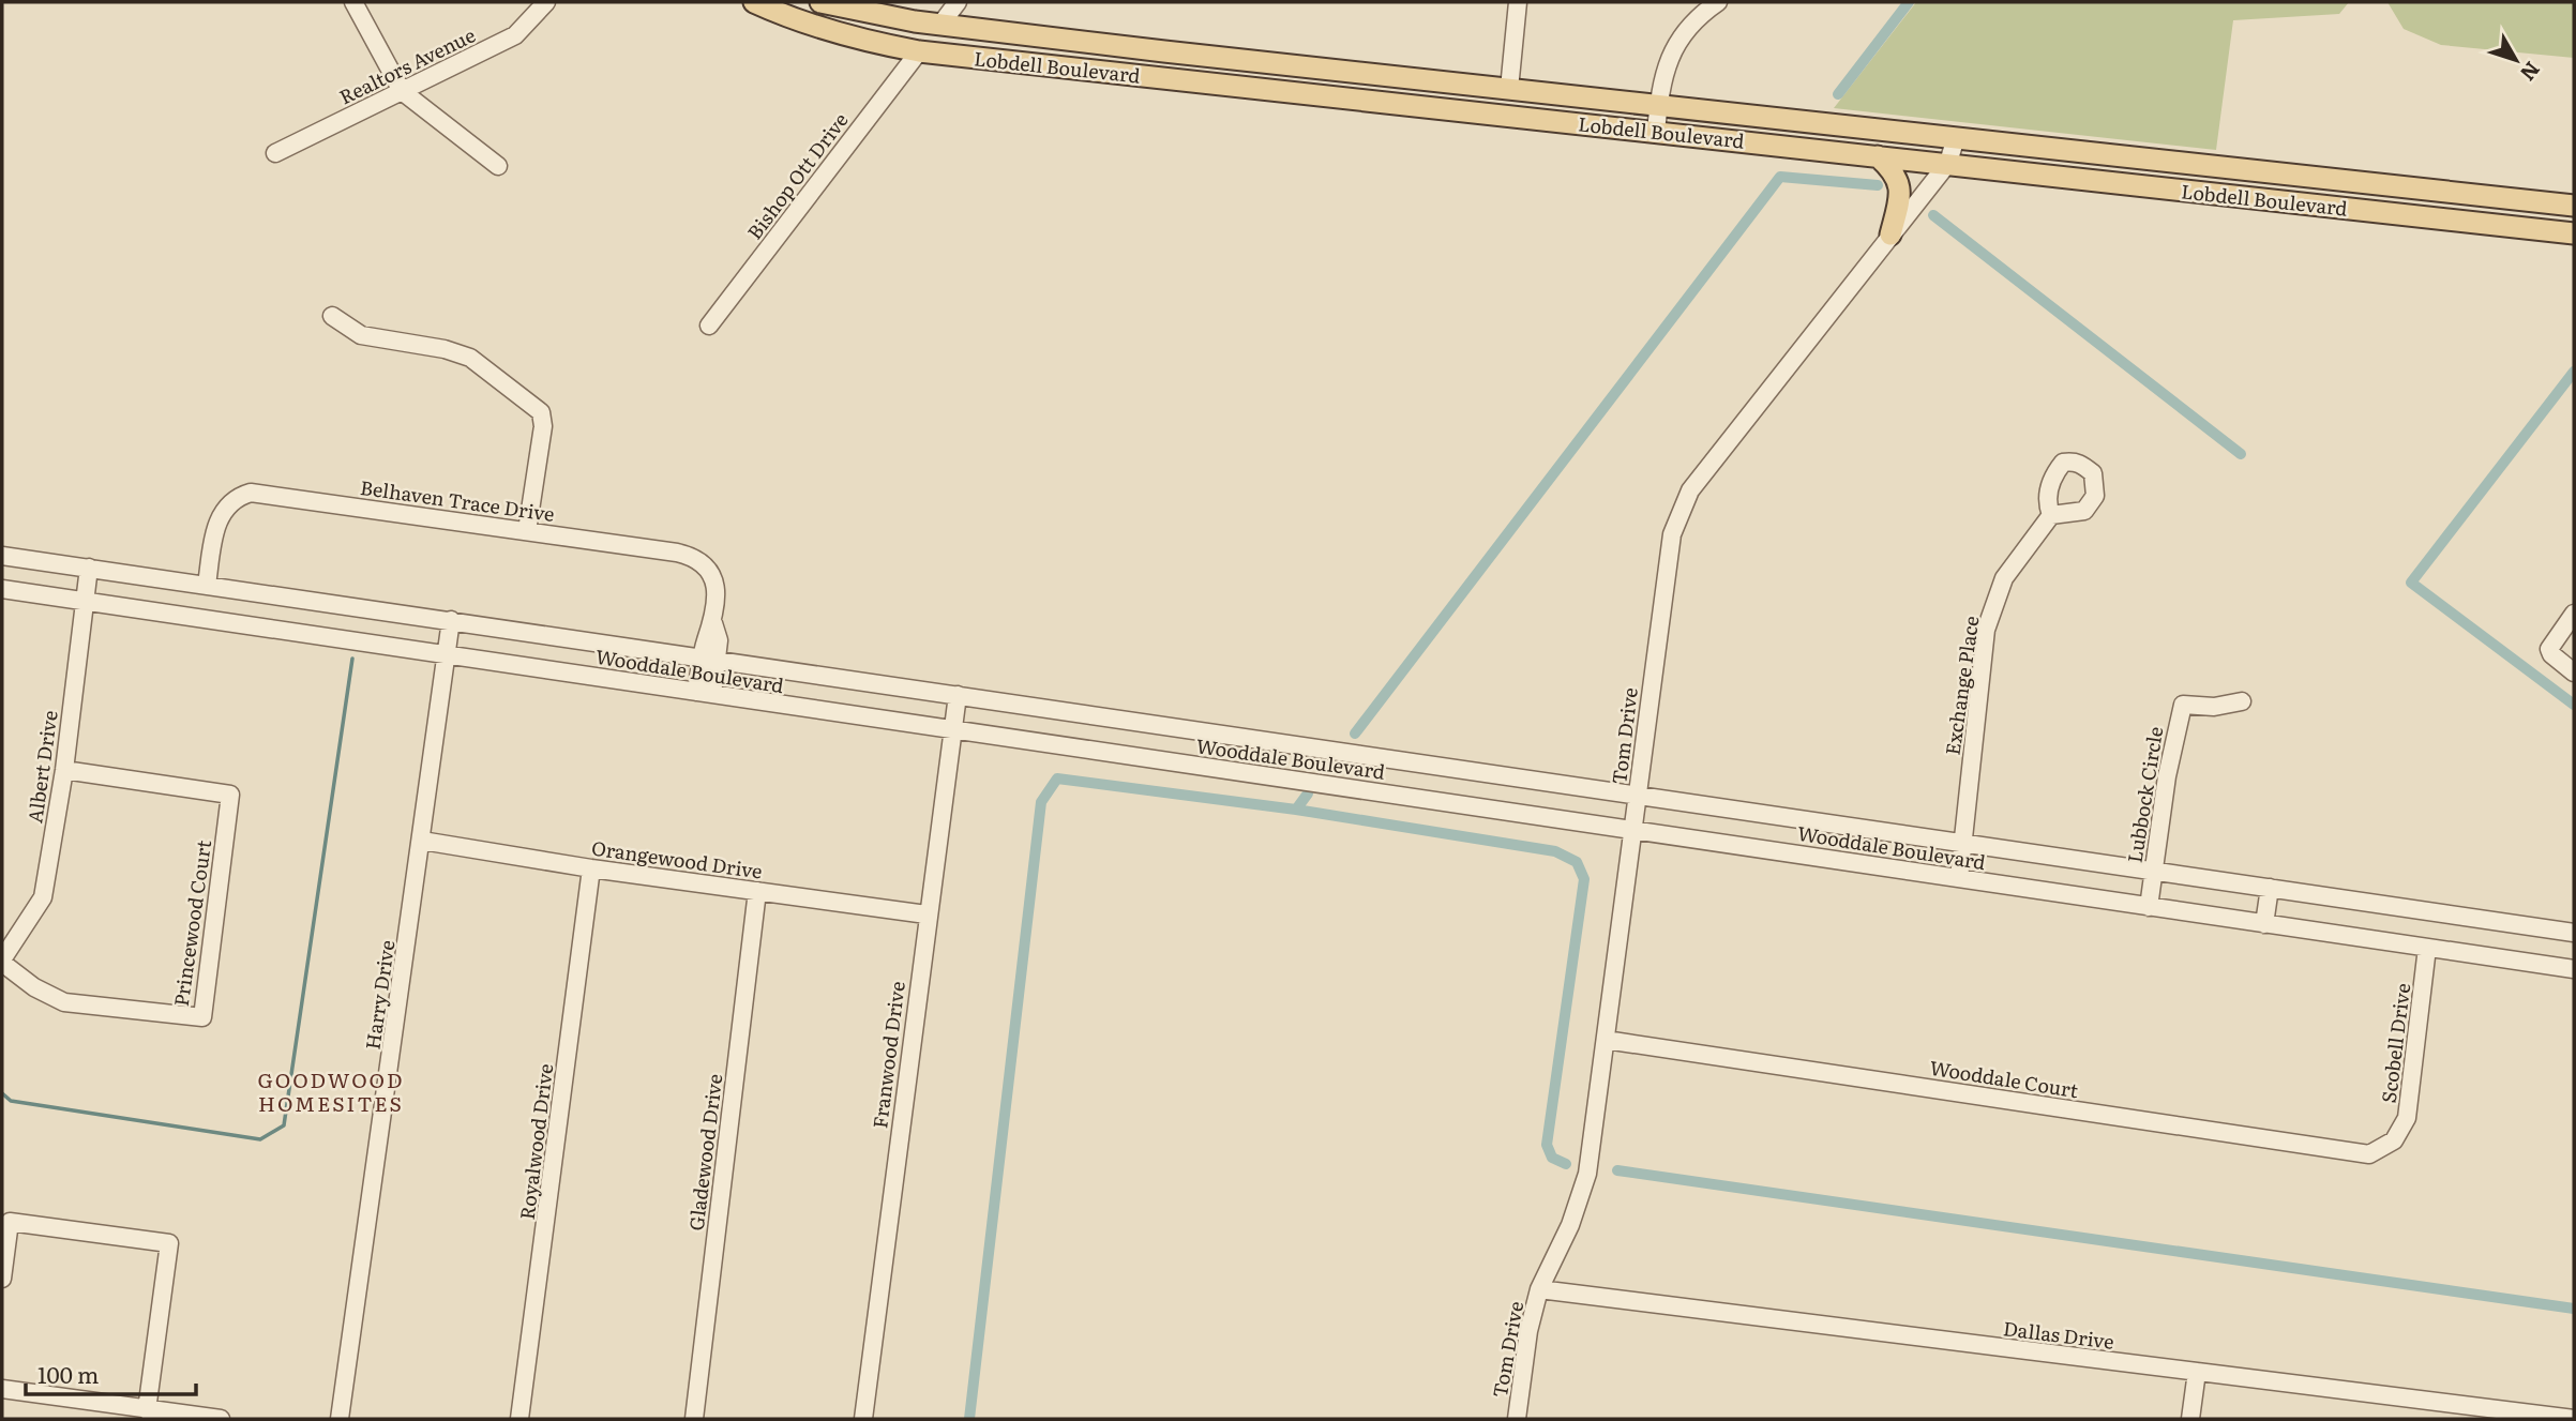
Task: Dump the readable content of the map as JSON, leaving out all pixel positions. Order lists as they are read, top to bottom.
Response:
{
  "streets": {
    "main road": ["Lobdell Boulevard"],
    "street": [
      "Realtors Avenue",
      "Bishop Ott Drive",
      "Belhaven Trace Drive",
      "Wooddale Boulevard",
      "Exchange Place",
      "Tom Drive",
      "Albert Drive",
      "Lubbock Circle",
      "Orangewood Drive",
      "Princewood Court",
      "Harry Drive",
      "Scobell Drive",
      "Franwood Drive",
      "Wooddale Court",
      "Royalwood Drive",
      "Gladewood Drive",
      "Dallas Drive"
    ]
  },
  "crossings": [
    ["Lobdell Boulevard", "Bishop Ott Drive"],
    ["Lobdell Boulevard", "Tom Drive"],
    ["Belhaven Trace Drive", "Wooddale Boulevard"],
    ["Wooddale Boulevard", "Exchange Place"],
    ["Wooddale Boulevard", "Tom Drive"],
    ["Wooddale Boulevard", "Albert Drive"],
    ["Wooddale Boulevard", "Lubbock Circle"],
    ["Wooddale Boulevard", "Harry Drive"],
    ["Wooddale Boulevard", "Scobell Drive"],
    ["Wooddale Boulevard", "Franwood Drive"],
    ["Tom Drive", "Wooddale Court"],
    ["Tom Drive", "Dallas Drive"],
    ["Albert Drive", "Princewood Court"],
    ["Orangewood Drive", "Harry Drive"],
    ["Orangewood Drive", "Franwood Drive"],
    ["Orangewood Drive", "Royalwood Drive"],
    ["Orangewood Drive", "Gladewood Drive"],
    ["Scobell Drive", "Wooddale Court"]
  ],
  "districts": ["GOODWOOD HOMESITES"],
  "scale_bar": "100 m",
  "north": "bottom right"
}
